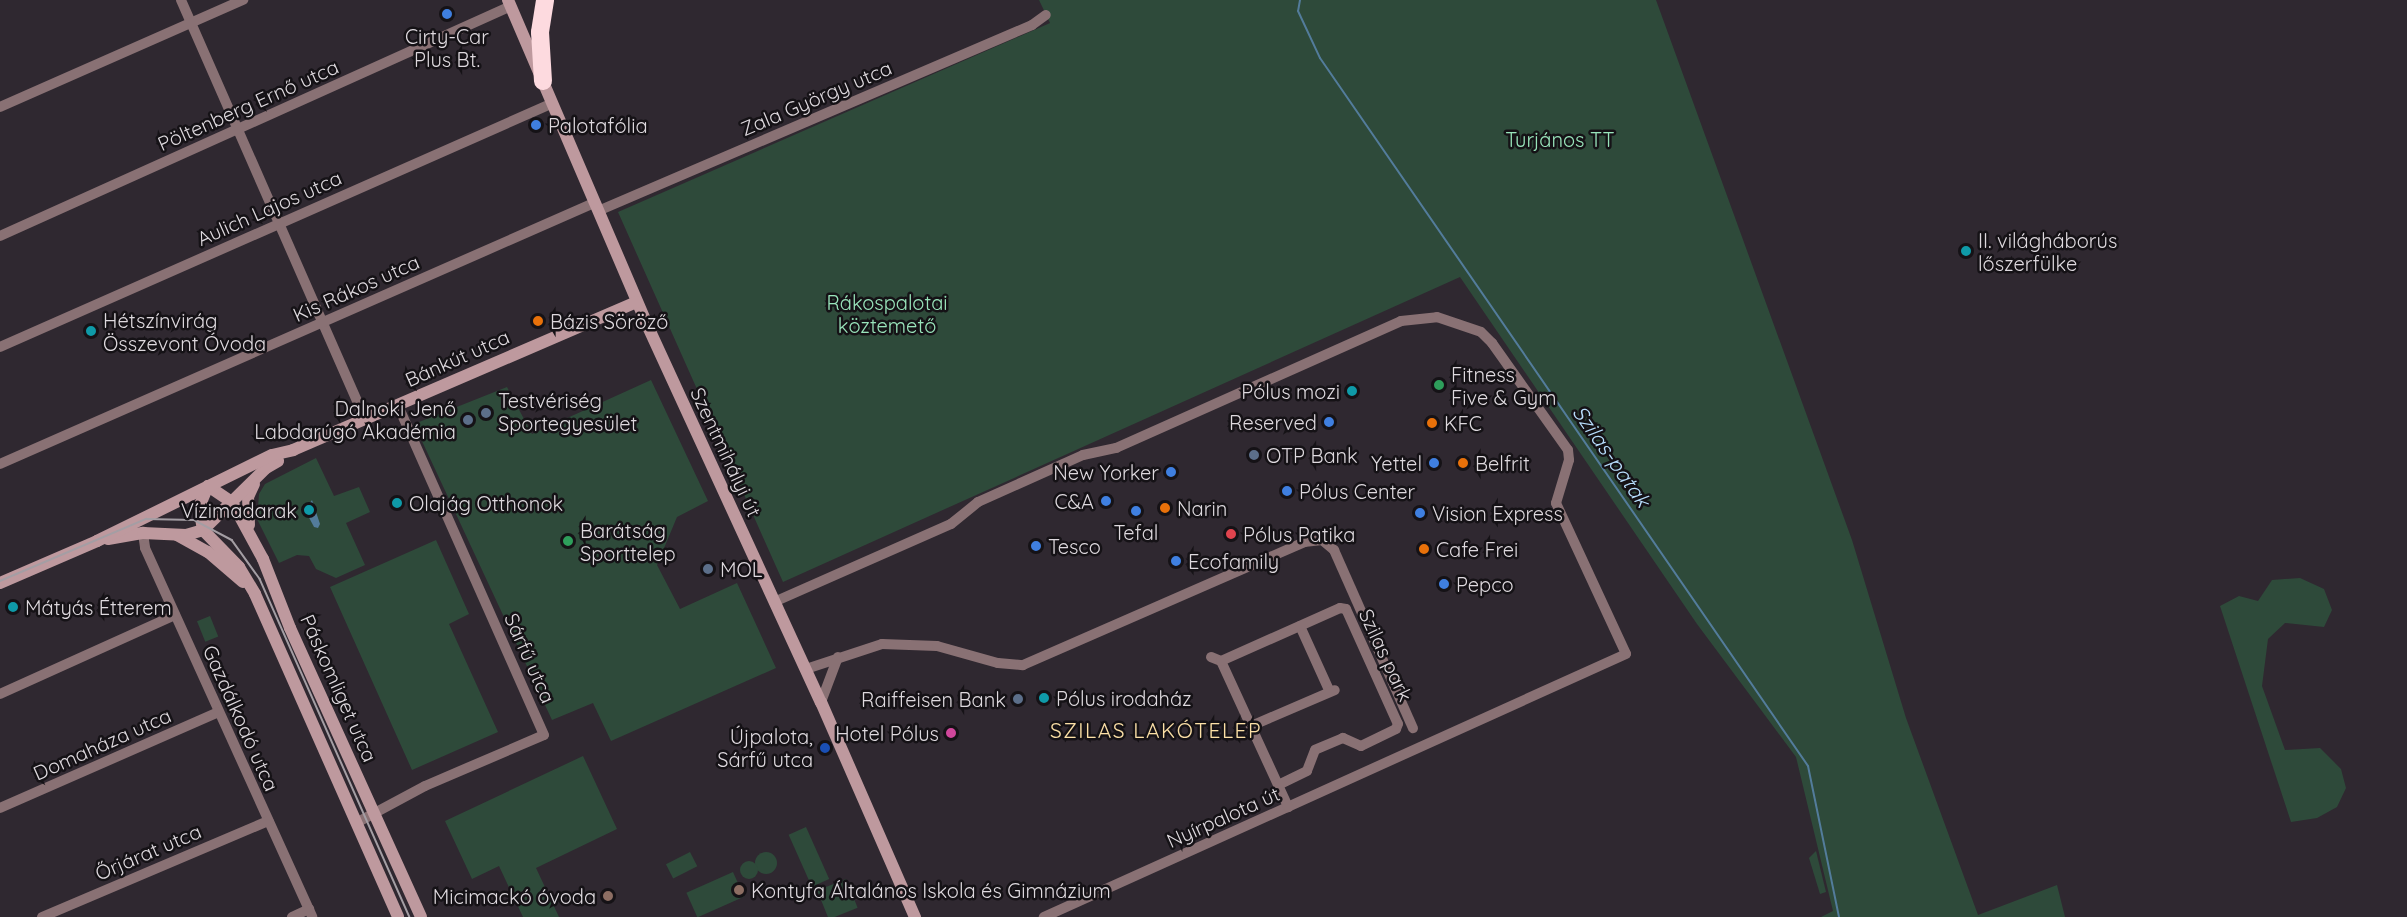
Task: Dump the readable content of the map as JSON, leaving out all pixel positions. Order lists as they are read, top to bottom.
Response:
{
  "streets": {
    "street": [
      "Zala György utca",
      "Pöltenberg Ernő utca",
      "Aulich Lajos utca",
      "Kis Rákos utca",
      "Bánkút utca",
      "Szentmihályi út",
      "Szilas park",
      "Sárfű utca",
      "Páskomliget utca",
      "Gazdálkodó utca",
      "Domaháza utca",
      "Nyírpalota út",
      "Őrjárat utca"
    ]
  },
  "crossings": [
    ["Zala György utca", "Kis Rákos utca"],
    ["Zala György utca", "Szentmihályi út"],
    ["Pöltenberg Ernő utca", "Szentmihályi út"],
    ["Aulich Lajos utca", "Szentmihályi út"],
    ["Kis Rákos utca", "Szentmihályi út"],
    ["Bánkút utca", "Szentmihályi út"],
    ["Bánkút utca", "Sárfű utca"],
    ["Bánkút utca", "Páskomliget utca"],
    ["Bánkút utca", "Gazdálkodó utca"],
    ["Szentmihályi út", "Nyírpalota út"],
    ["Szilas park", "Nyírpalota út"],
    ["Sárfű utca", "Páskomliget utca"],
    ["Gazdálkodó utca", "Domaháza utca"],
    ["Gazdálkodó utca", "Őrjárat utca"]
  ],
  "districts": ["SZILAS LAKÓTELEP"],
  "water": ["Szilas-patak"],
  "parks": ["Turjános TT", "Rákospalotai köztemető"],
  "places": [
    "Cirty-Car Plus Bt.",
    "Palotafólia",
    "II. világháborús lőszerfülke",
    "Bázis Söröző",
    "Hétszínvirág Összevont Óvoda",
    "Fitness Five & Gym",
    "Pólus mozi",
    "Testvériség Sportegyesület",
    "Dalnoki Jenő Labdarúgó Akadémia",
    "Reserved",
    "KFC",
    "OTP Bank",
    "Yettel",
    "Belfrit",
    "New Yorker",
    "Pólus Center",
    "C&A",
    "Olajág Otthonok",
    "Narin",
    "Vízimadarak",
    "Tefal",
    "Vision Express",
    "Pólus Patika",
    "Barátság Sporttelep",
    "Tesco",
    "Cafe Frei",
    "Ecofamily",
    "MOL",
    "Pepco",
    "Mátyás Étterem",
    "Pólus irodaház",
    "Raiffeisen Bank",
    "Hotel Pólus",
    "Újpalota, Sárfű utca",
    "Kontyfa Általános Iskola és Gimnázium",
    "Micimackó óvoda"
  ]
}
